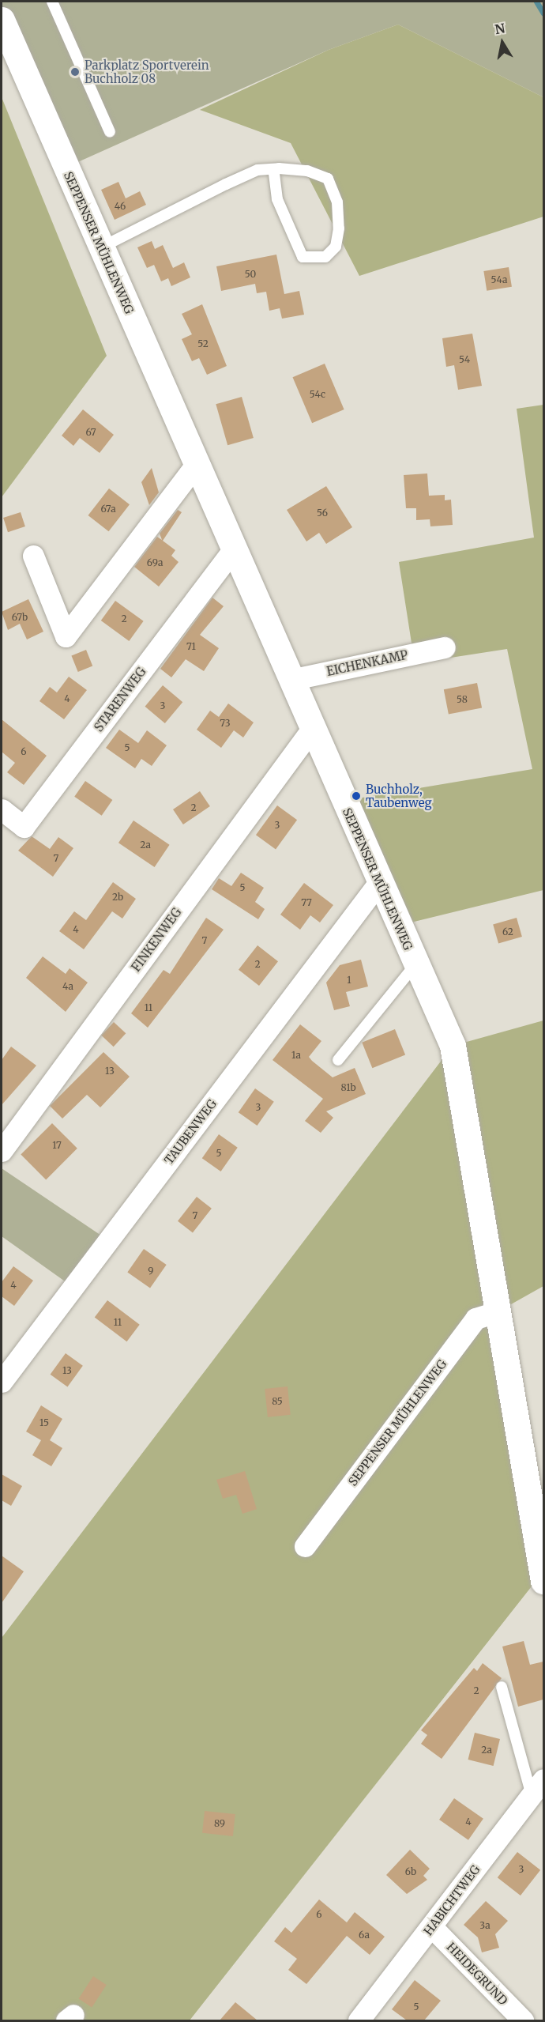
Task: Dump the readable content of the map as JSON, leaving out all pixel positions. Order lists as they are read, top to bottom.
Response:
{
  "streets": {
    "street": [
      "SEPPENSER MÜHLENWEG",
      "EICHENKAMP",
      "STARENWEG",
      "FINKENWEG",
      "TAUBENWEG",
      "HABICHTWEG",
      "HEIDEGRUND"
    ]
  },
  "crossings": [
    ["SEPPENSER MÜHLENWEG", "EICHENKAMP"],
    ["SEPPENSER MÜHLENWEG", "STARENWEG"],
    ["SEPPENSER MÜHLENWEG", "FINKENWEG"],
    ["SEPPENSER MÜHLENWEG", "TAUBENWEG"],
    ["HABICHTWEG", "HEIDEGRUND"]
  ],
  "places": ["Parkplatz Sportverein Buchholz 08", "Buchholz, Taubenweg"],
  "house_numbers": [
    "46",
    "50",
    "54a",
    "52",
    "54",
    "54c",
    "67",
    "67a",
    "56",
    "69a",
    "67b",
    "2",
    "71",
    "4",
    "58",
    "3",
    "73",
    "5",
    "6",
    "2",
    "3",
    "2a",
    "7",
    "5",
    "2b",
    "77",
    "4",
    "62",
    "7",
    "2",
    "1",
    "4a",
    "11",
    "1a",
    "13",
    "81b",
    "3",
    "17",
    "5",
    "7",
    "9",
    "4",
    "11",
    "13",
    "85",
    "15",
    "2",
    "2a",
    "4",
    "89",
    "3",
    "6b",
    "6",
    "3a",
    "6a",
    "5"
  ],
  "north": "top"
}
